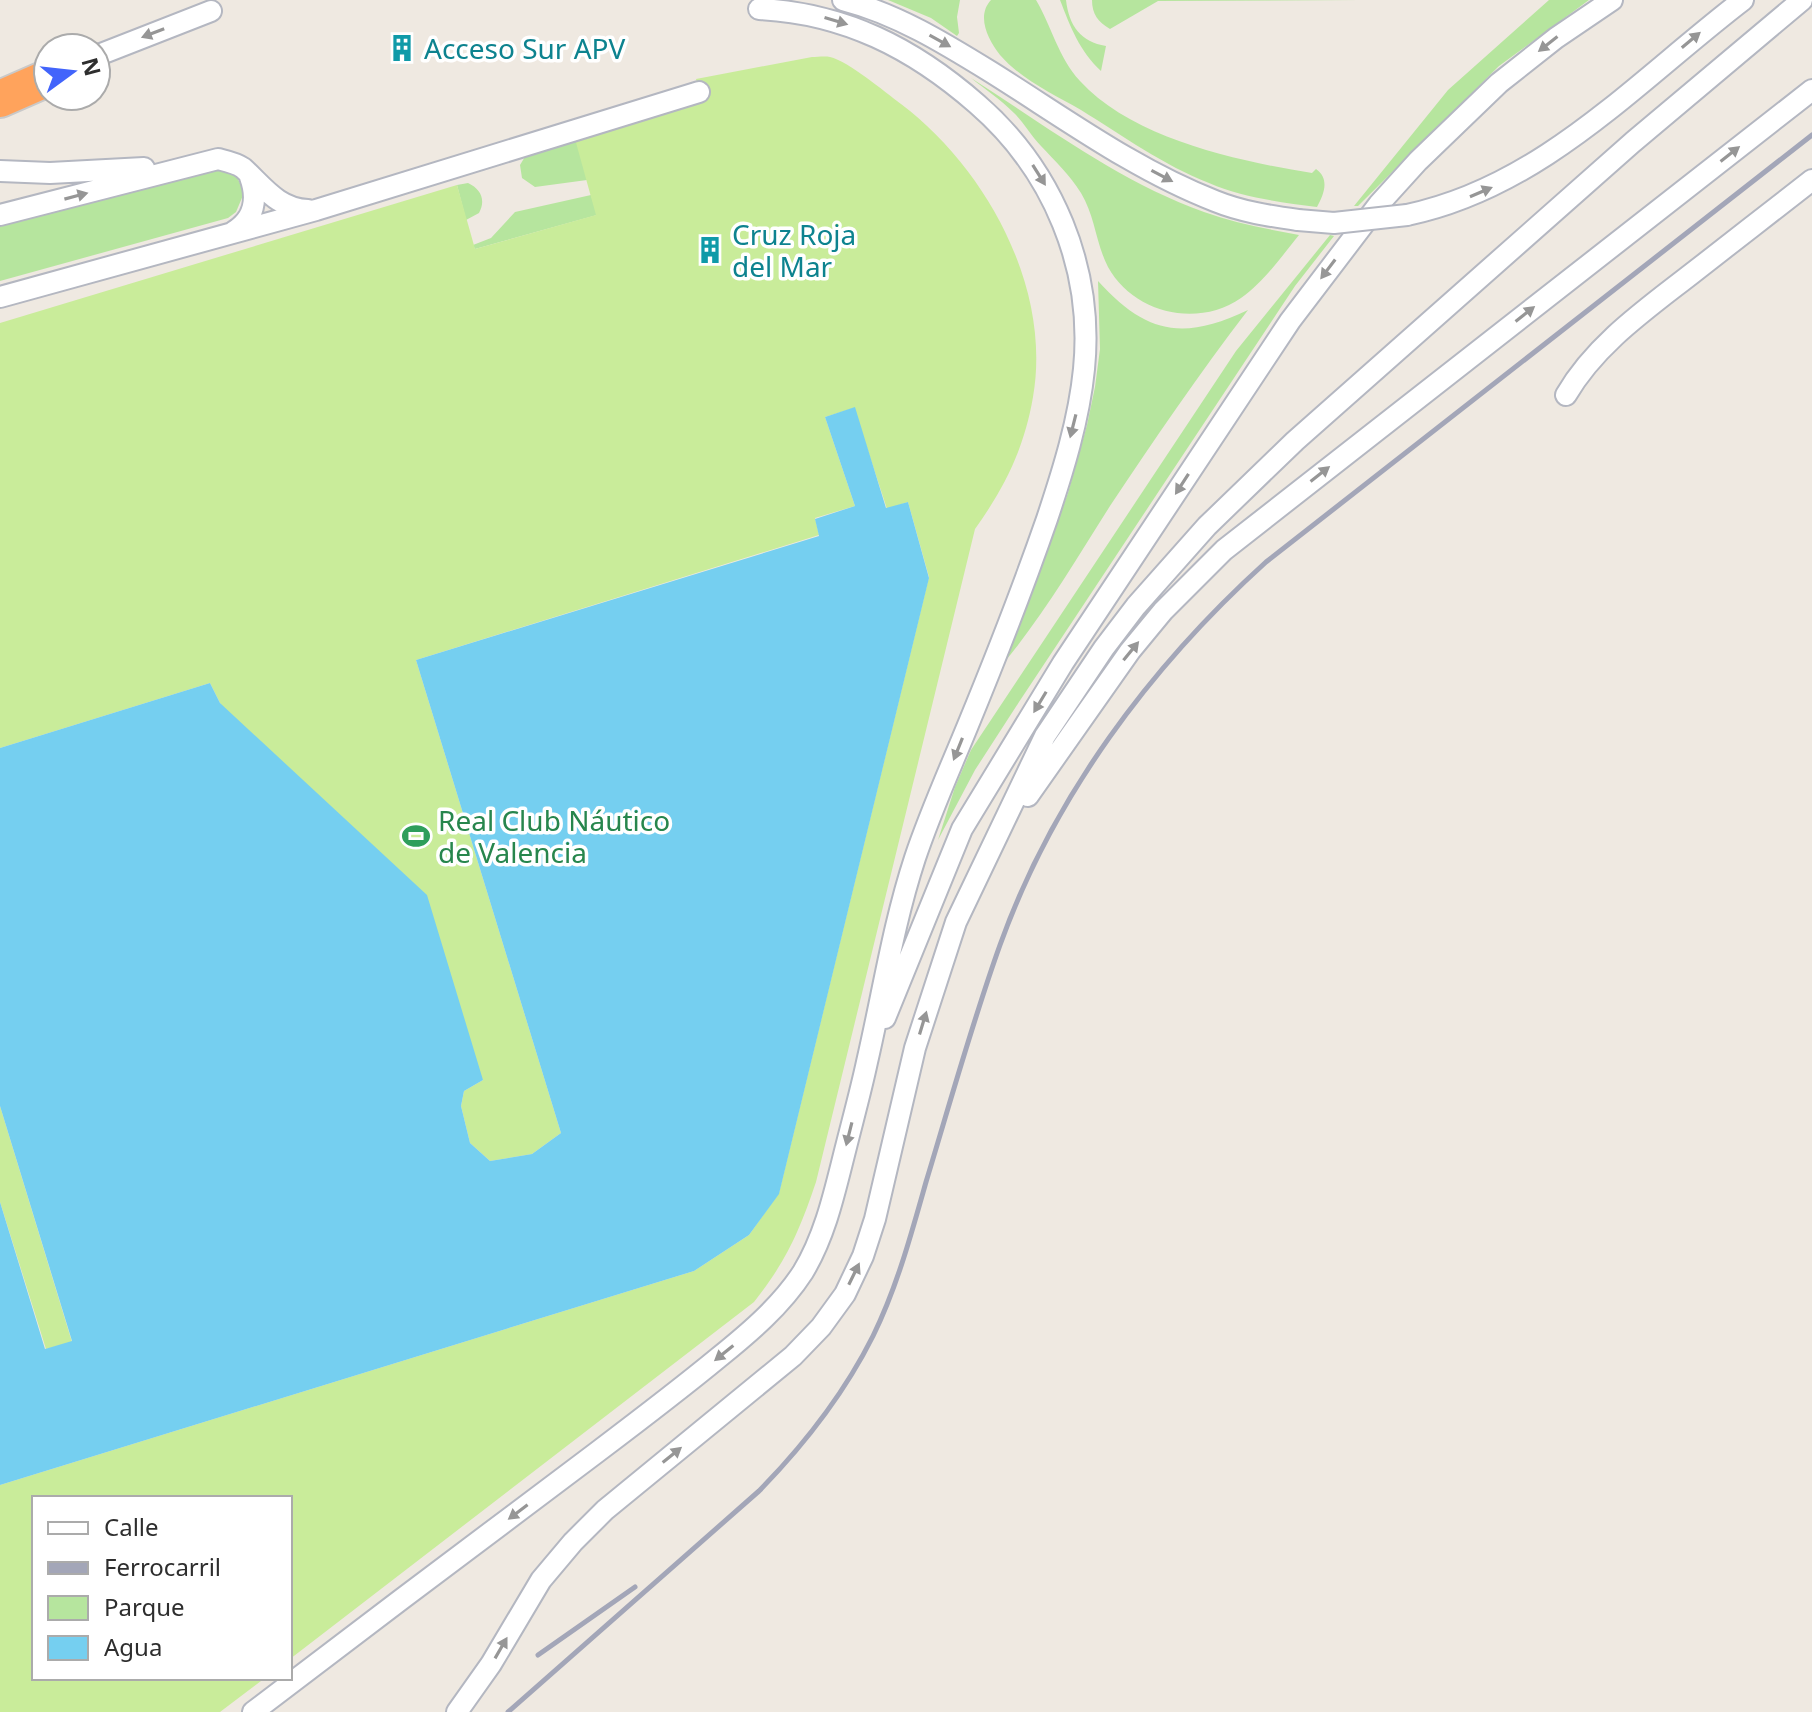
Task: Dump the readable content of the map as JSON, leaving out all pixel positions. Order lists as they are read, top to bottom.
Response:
{
  "places": {
    "building": ["Acceso Sur APV", "Cruz Roja del Mar"],
    "sports": ["Real Club Náutico de Valencia"]
  },
  "legend": [
    "Calle",
    "Ferrocarril",
    "Parque",
    "Agua"
  ],
  "north": "right"
}
